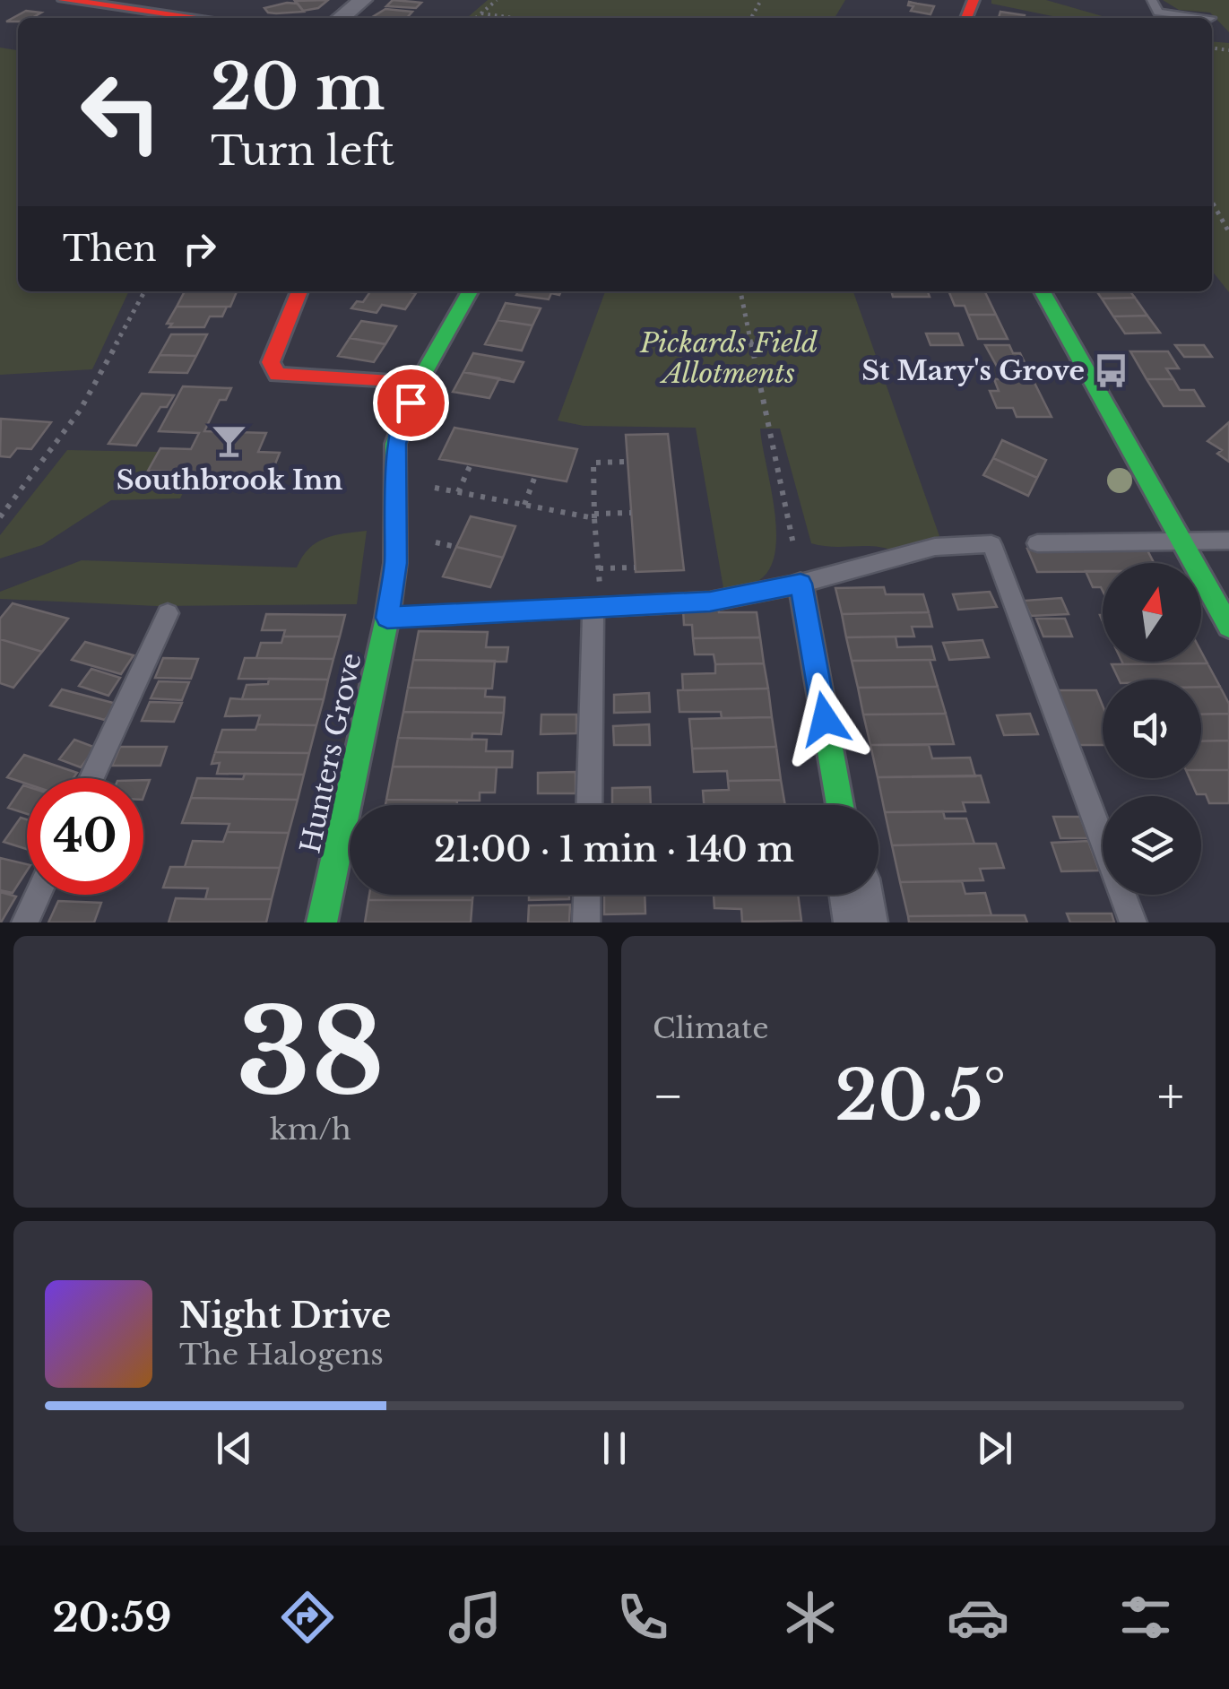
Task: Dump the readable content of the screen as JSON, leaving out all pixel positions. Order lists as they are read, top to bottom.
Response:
{
  "streets": {
    "street": ["Hunters Grove"]
  },
  "parks": ["Pickards Field Allotments"],
  "places": {
    "bus stop": ["St Mary's Grove"],
    "bar": ["Southbrook Inn"]
  },
  "north": "top",
  "page": {
    "turn": ["20 m", "Turn left"],
    "then": "Then",
    "limit": "40",
    "trip": "21:00 · 1 min · 140 m",
    "tile": [
      ["38", "km/h"],
      "Climate"
    ],
    "heat": ["−", "20.5°", "+"],
    "song": ["Night Drive", "The Halogens"],
    "tabs": "20:59"
  }
}
